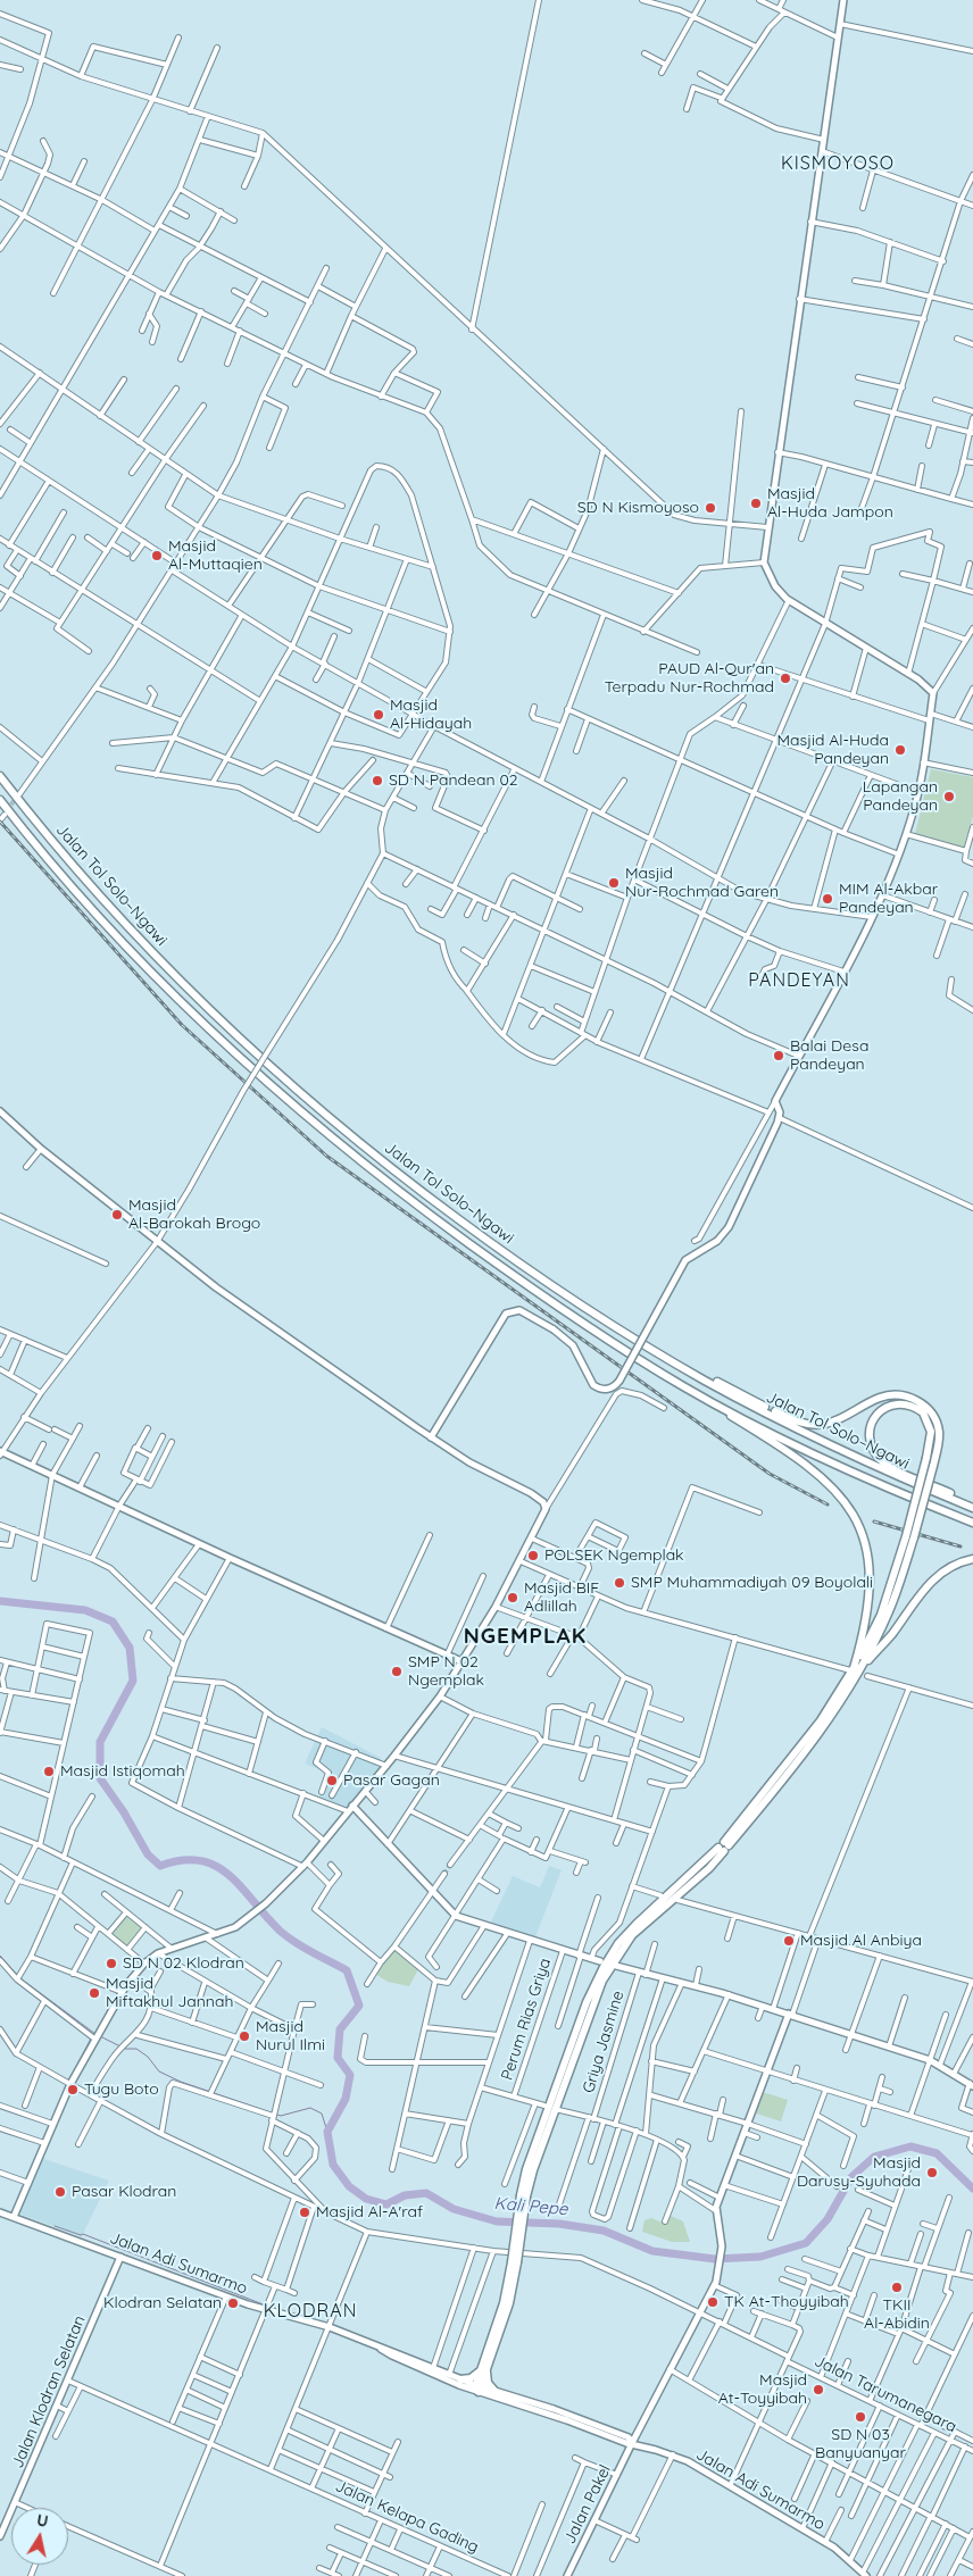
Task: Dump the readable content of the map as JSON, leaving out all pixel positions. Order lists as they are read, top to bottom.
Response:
{
  "streets": {
    "highway": ["Jalan Tol Solo–Ngawi"],
    "street": [
      "Perum Rias Griya",
      "Griya Jasmine",
      "Jalan Adi Sumarmo",
      "Jalan Klodran Selatan",
      "Jalan Tarumanegara",
      "Jalan Pakel",
      "Jalan Kelapa Gading"
    ]
  },
  "crossings": [
    ["Jalan Adi Sumarmo", "Jalan Klodran Selatan"],
    ["Jalan Adi Sumarmo", "Jalan Pakel"],
    ["Jalan Klodran Selatan", "Jalan Kelapa Gading"],
    ["Jalan Tarumanegara", "Jalan Pakel"]
  ],
  "districts": [
    "KISMOYOSO",
    "PANDEYAN",
    "NGEMPLAK",
    "KLODRAN"
  ],
  "water": ["Kali Pepe"],
  "places": [
    "Masjid Al-Huda Jampon",
    "SD N Kismoyoso",
    "Masjid Al-Muttaqien",
    "PAUD Al-Qur'an Terpadu Nur-Rochmad",
    "Masjid Al-Hidayah",
    "Masjid Al-Huda Pandeyan",
    "SD N Pandean 02",
    "Lapangan Pandeyan",
    "Masjid Nur-Rochmad Garen",
    "MIM Al-Akbar Pandeyan",
    "Balai Desa Pandeyan",
    "Masjid Al-Barokah Brogo",
    "POLSEK Ngemplak",
    "SMP Muhammadiyah 09 Boyolali",
    "Masjid BIF Adlillah",
    "SMP N 02 Ngemplak",
    "Masjid Istiqomah",
    "Pasar Gagan",
    "Masjid Al Anbiya",
    "SD N 02 Klodran",
    "Masjid Miftakhul Jannah",
    "Masjid Nurul Ilmi",
    "Tugu Boto",
    "Masjid Darusy-Syuhada",
    "Pasar Klodran",
    "Masjid Al-A'raf",
    "TKII Al-Abidin",
    "TK At-Thoyyibah",
    "Klodran Selatan",
    "Masjid At-Toyyibah",
    "SD N 03 Banyuanyar"
  ],
  "north": "top"
}
